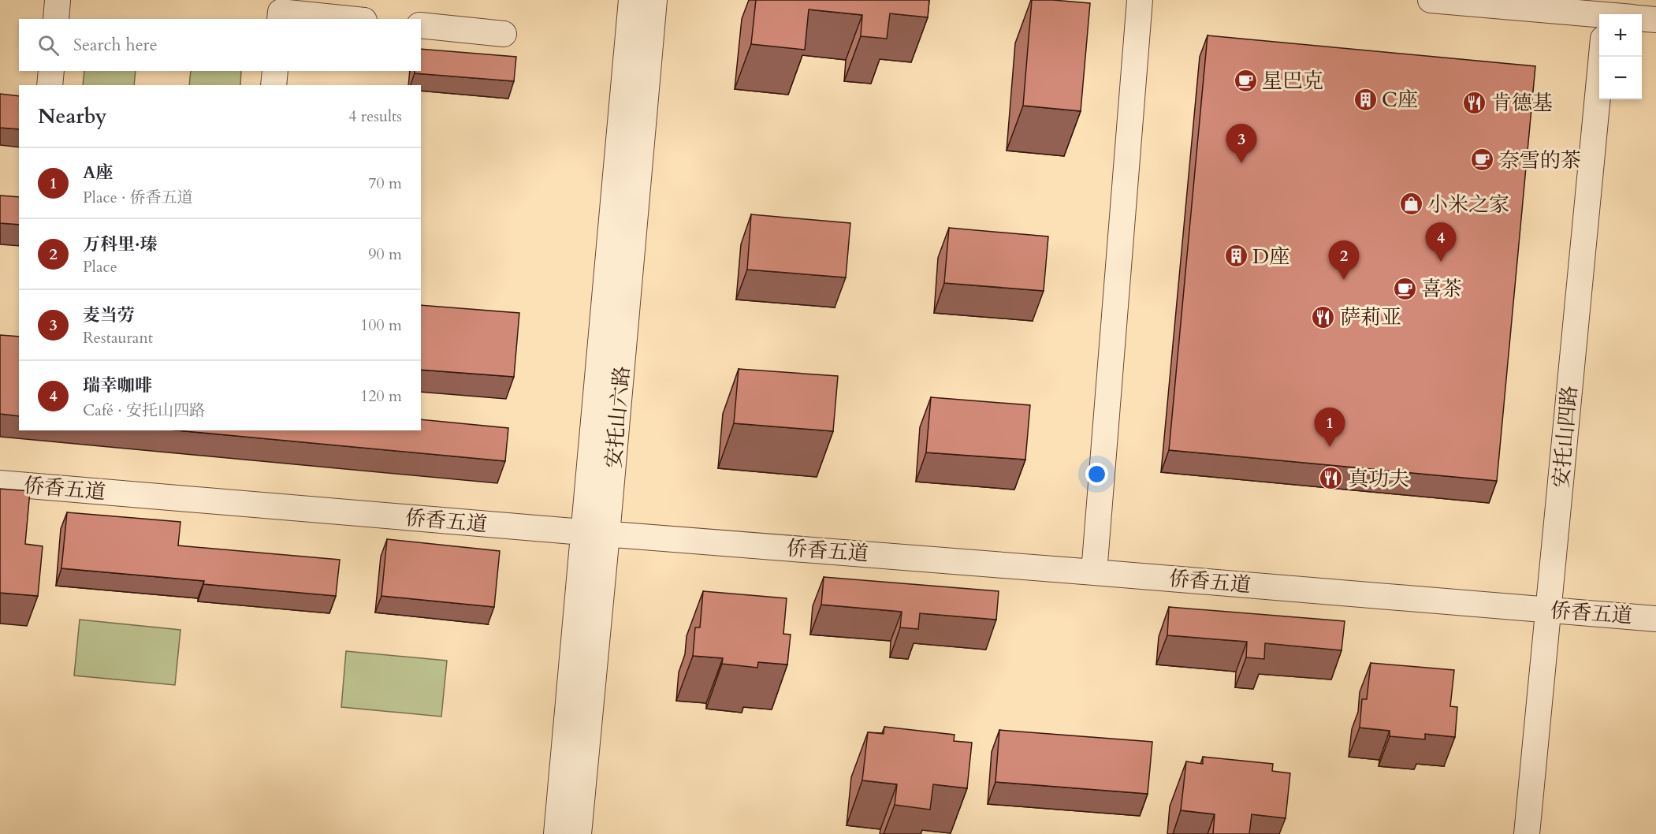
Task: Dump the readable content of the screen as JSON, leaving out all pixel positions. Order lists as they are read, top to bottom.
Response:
{
  "streets": {
    "street": ["安托山六路", "安托山四路", "侨香五道"]
  },
  "crossings": [
    ["安托山六路", "侨香五道"],
    ["安托山四路", "侨香五道"]
  ],
  "places": {
    "cafe": ["星巴克", "奈雪的茶", "喜茶"],
    "building": ["C座", "D座"],
    "restaurant": ["肯德基", "萨莉亚", "真功夫"],
    "shop": ["小米之家"]
  },
  "page": {
    "map_buttons": ["+", "−"],
    "search": "Search here",
    "heading": ["Nearby", "4 results"],
    "pins": [
      "3",
      "4",
      "2",
      "1"
    ],
    "list": [
      {
        "mark": "1",
        "name": "A座",
        "note": "Place · 侨香五道",
        "value": "70 m"
      },
      {
        "mark": "2",
        "name": "万科里·瑧",
        "note": "Place",
        "value": "90 m"
      },
      {
        "mark": "3",
        "name": "麦当劳",
        "note": "Restaurant",
        "value": "100 m"
      },
      {
        "mark": "4",
        "name": "瑞幸咖啡",
        "note": "Café · 安托山四路",
        "value": "120 m"
      }
    ]
  }
}
